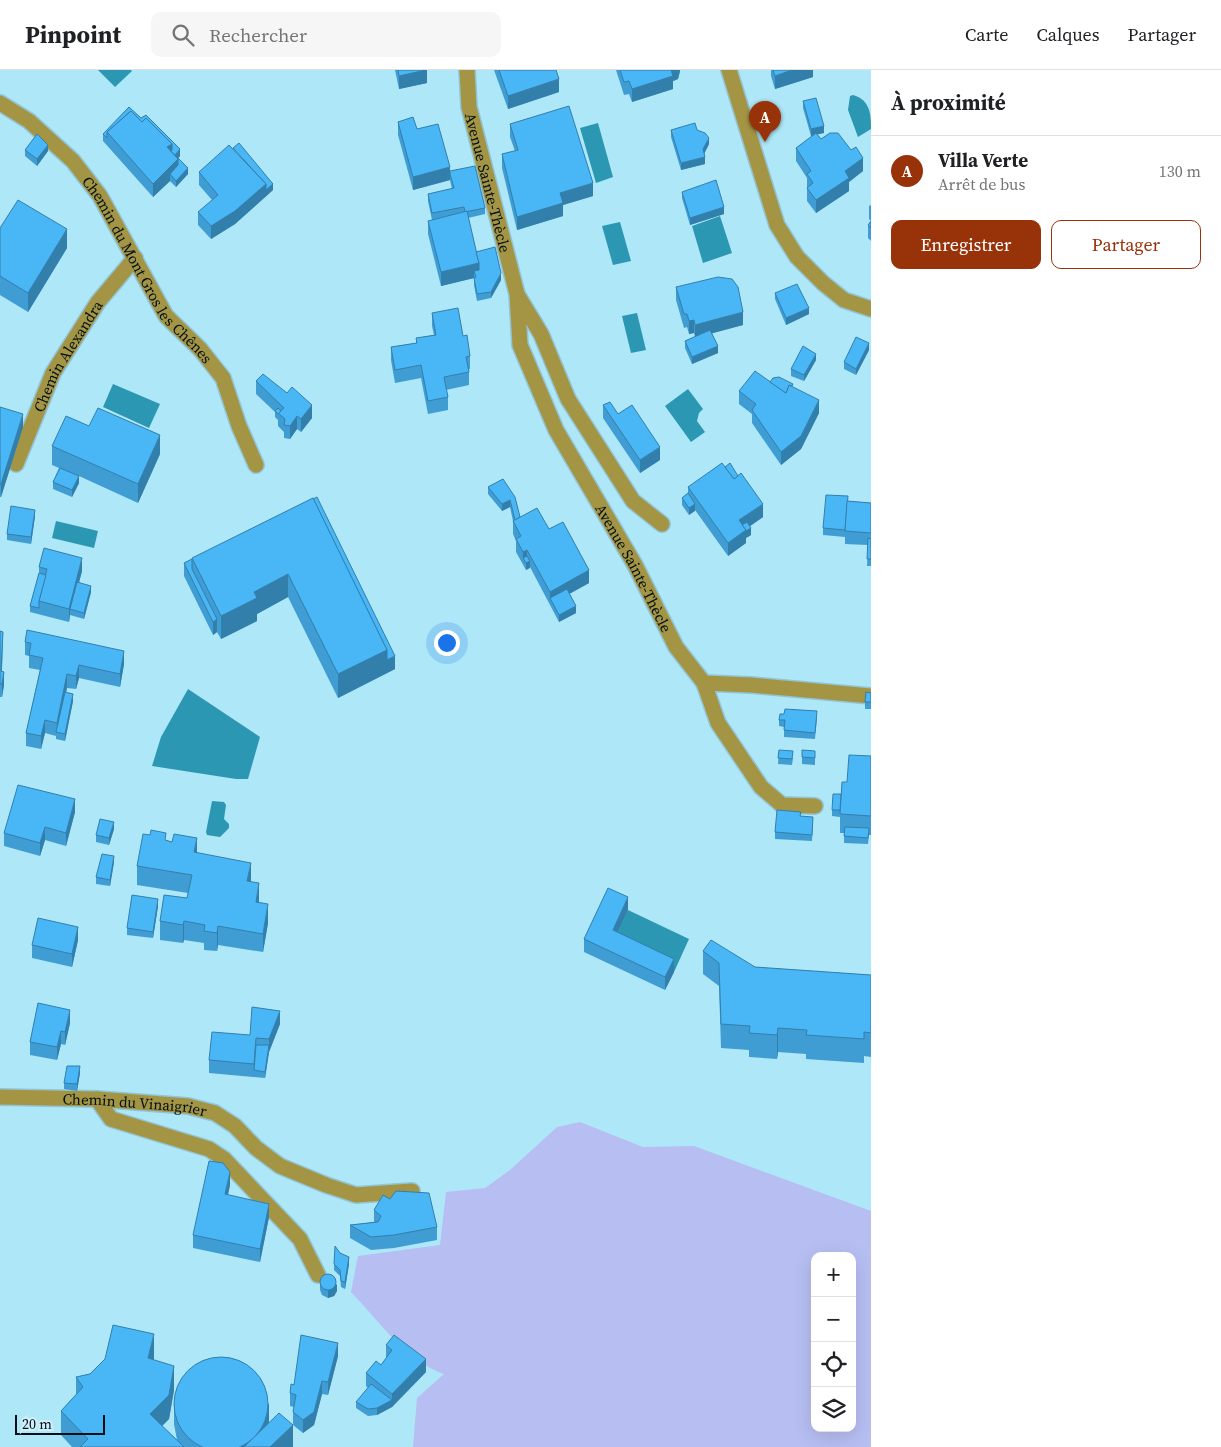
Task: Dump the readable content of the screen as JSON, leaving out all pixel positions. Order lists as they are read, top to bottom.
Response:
{
  "streets": {
    "street": [
      "Avenue Sainte-Thècle",
      "Chemin du Mont Gros les Chênes",
      "Chemin Alexandra",
      "Chemin du Vinaigrier"
    ]
  },
  "crossings": [
    ["Chemin du Mont Gros les Chênes", "Chemin Alexandra"]
  ],
  "scale_bar": "20 m",
  "page": {
    "header": "Pinpoint",
    "search": "Rechercher",
    "nav": ["Carte", "Calques", "Partager"],
    "heading": "À proximité",
    "pins": "A",
    "list": [
      {
        "mark": "A",
        "name": "Villa Verte",
        "note": "Arrêt de bus",
        "value": "130 m"
      }
    ],
    "buttons": ["Enregistrer", "Partager"],
    "map_buttons": ["+", "−"],
    "scale": "20 m"
  }
}
